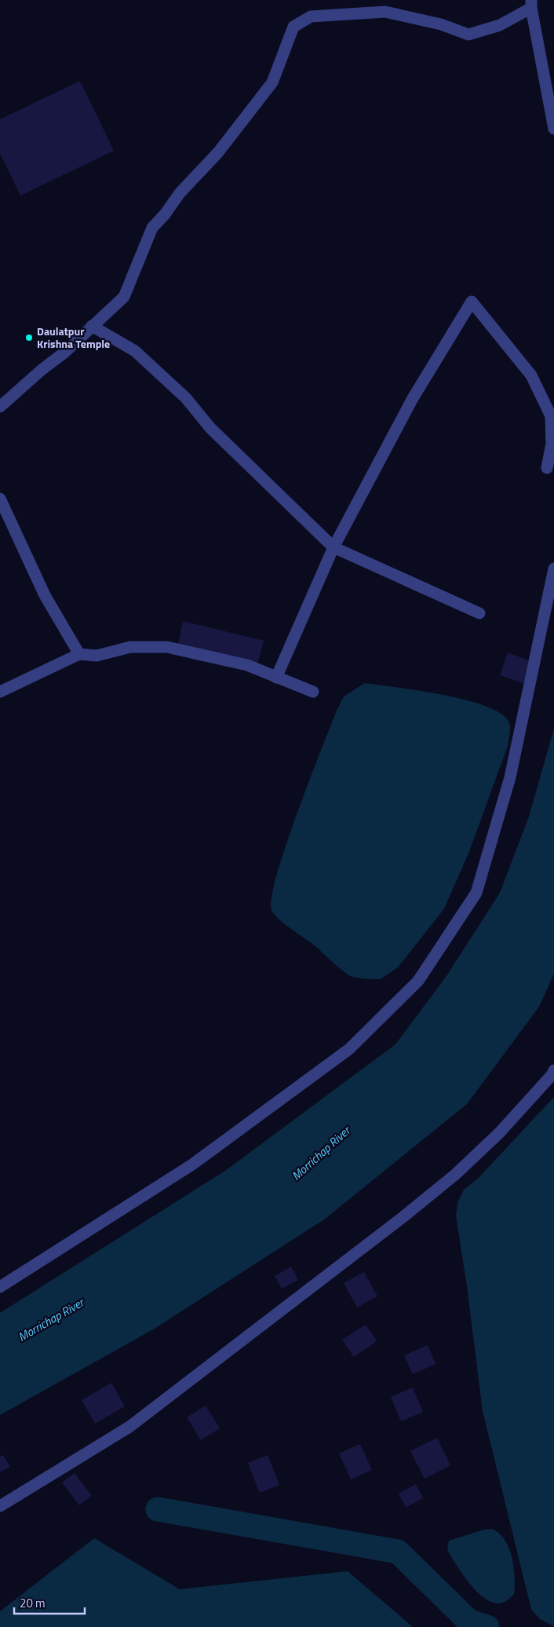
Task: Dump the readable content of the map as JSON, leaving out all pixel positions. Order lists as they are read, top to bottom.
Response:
{
  "water": ["Morrichap River"],
  "places": ["Daulatpur Krishna Temple"],
  "scale_bar": "20 m"
}
